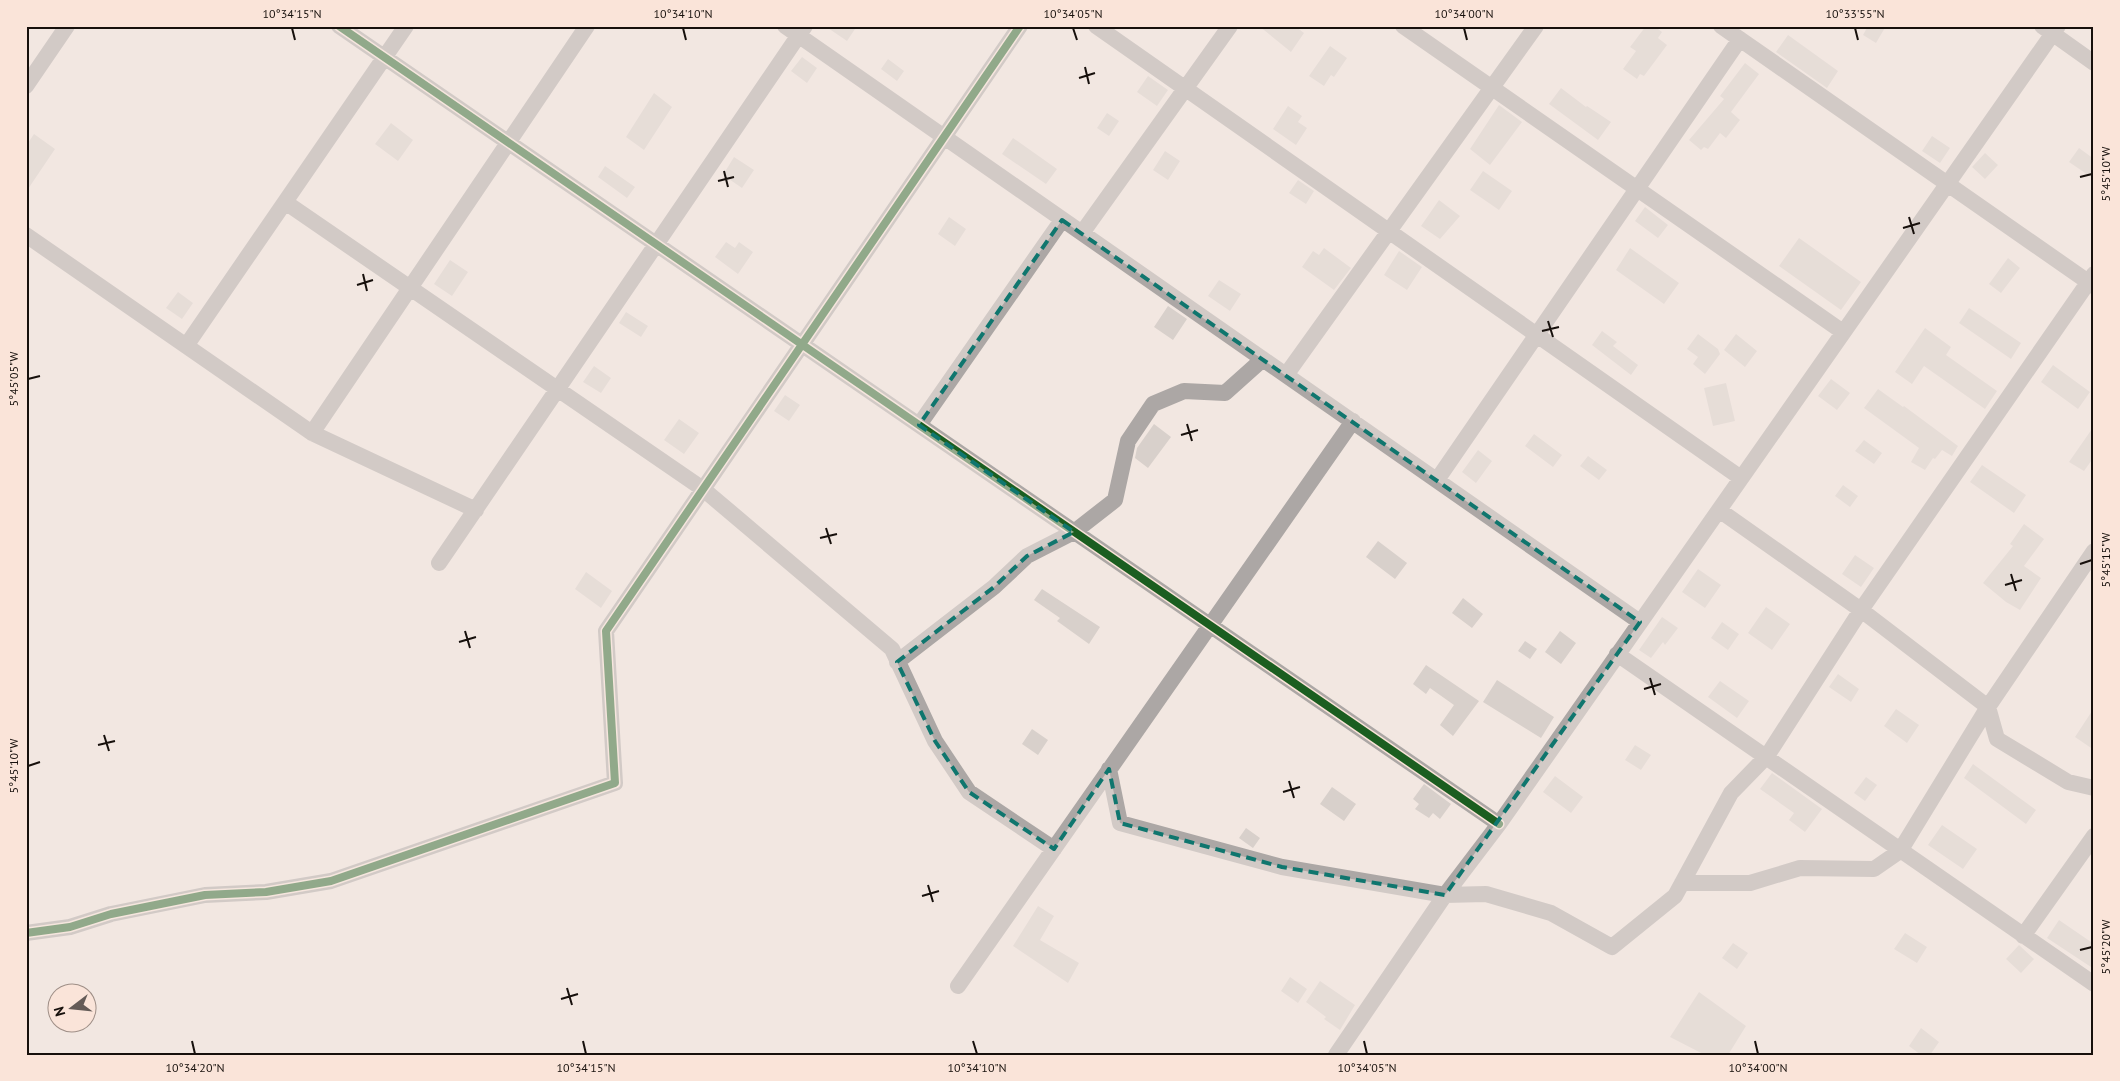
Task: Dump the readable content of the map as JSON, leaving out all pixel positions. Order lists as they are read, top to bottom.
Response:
{
  "north": "left",
  "coordinates": [
    "10°34'15\"N",
    "10°34'10\"N",
    "10°34'05\"N",
    "10°34'00\"N",
    "10°33'55\"N",
    "5°45'10\"W",
    "5°45'05\"W",
    "5°45'15\"W",
    "5°45'20\"W",
    "10°34'20\"N"
  ]
}
